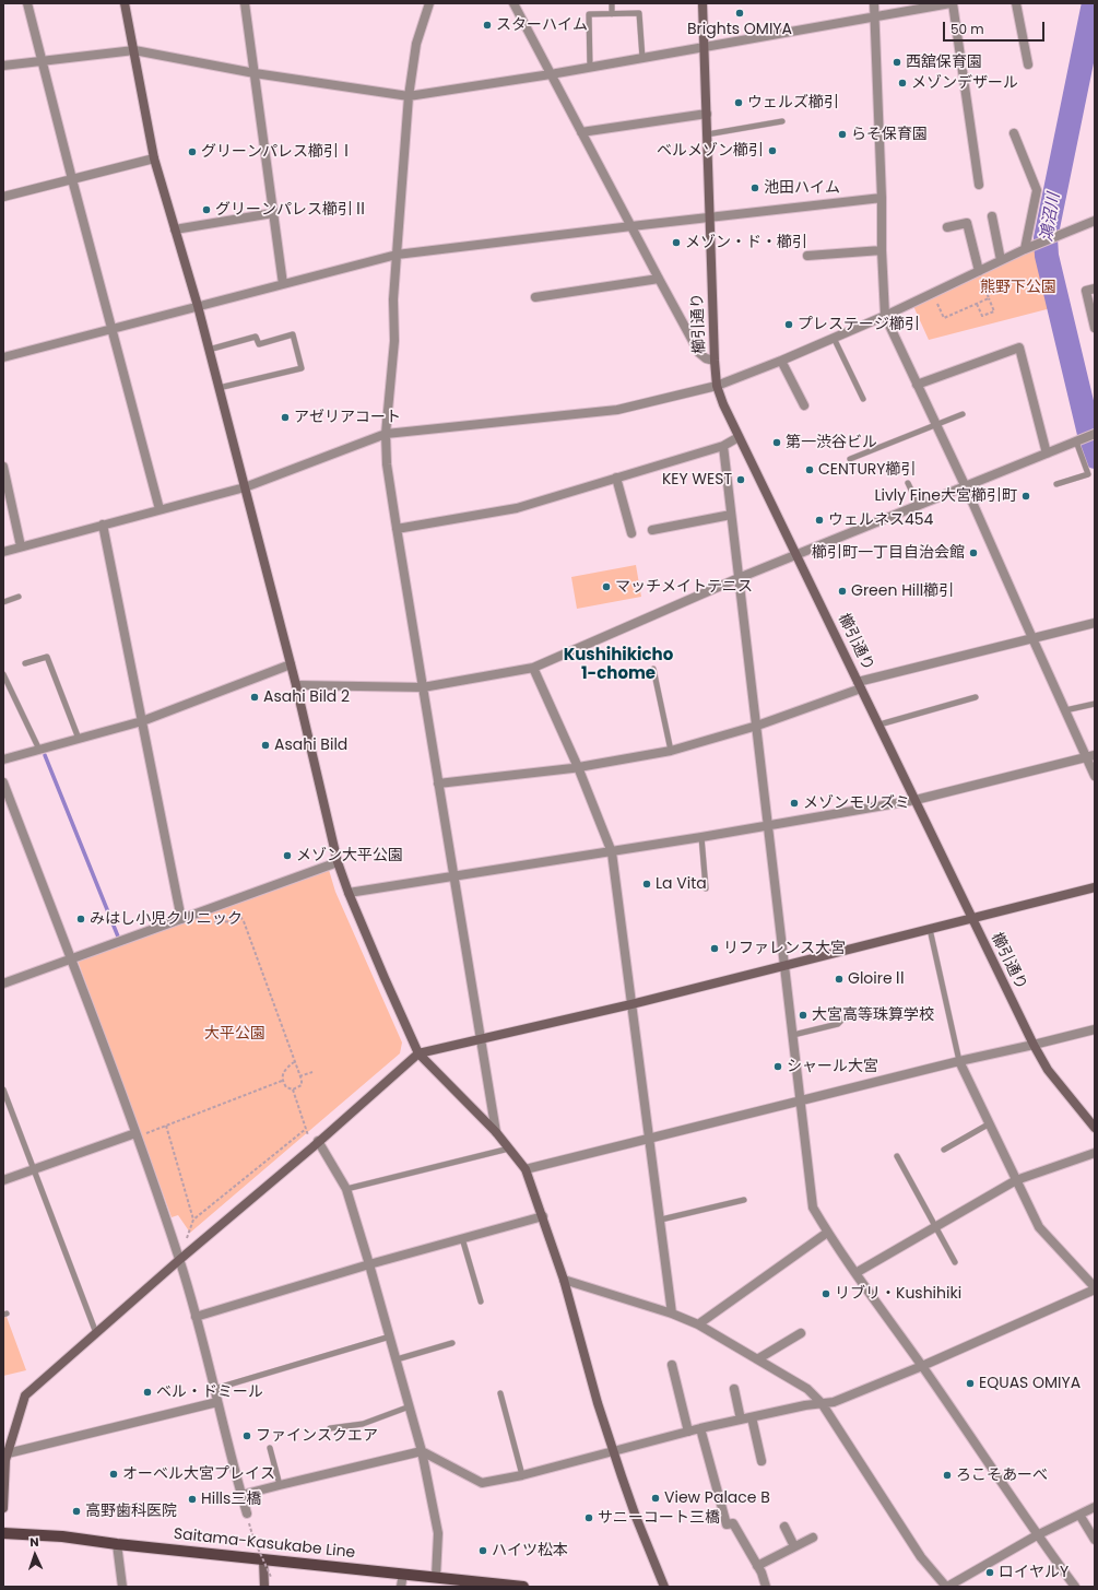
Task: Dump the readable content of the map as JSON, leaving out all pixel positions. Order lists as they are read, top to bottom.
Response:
{
  "streets": {
    "main road": ["Saitama-Kasukabe Line"],
    "street": ["櫛引通り"]
  },
  "districts": ["Kushihikicho 1-chome"],
  "water": ["鴻沼川"],
  "parks": ["熊野下公園", "大平公園"],
  "places": [
    "Brights OMIYA",
    "スターハイム",
    "西舘保育園",
    "メゾンデザール",
    "ウェルズ櫛引",
    "らそ保育園",
    "ベルメゾン櫛引",
    "グリーンパレス櫛引Ⅰ",
    "池田ハイム",
    "グリーンパレス櫛引Ⅱ",
    "メゾン・ド・櫛引",
    "プレステージ櫛引",
    "アゼリアコート",
    "第一渋谷ビル",
    "CENTURY櫛引",
    "KEY WEST",
    "Livly Fine大宮櫛引町",
    "ウェルネス454",
    "櫛引町一丁目自治会館",
    "マッチメイトテニス",
    "Green Hill櫛引",
    "Asahi Bild 2",
    "Asahi Bild",
    "メゾンモリズミ",
    "メゾン大平公園",
    "La Vita",
    "みはし小児クリニック",
    "リファレンス大宮",
    "GloireⅡ",
    "大宮高等珠算学校",
    "シャール大宮",
    "リブリ・Kushihiki",
    "EQUAS OMIYA",
    "ベル・ドミール",
    "ファインスクエア",
    "オーベル大宮プレイス",
    "ろこそあーべ",
    "View Palace B",
    "Hills三橋",
    "高野歯科医院",
    "サニーコート三橋",
    "ハイツ松本",
    "ロイヤルY"
  ],
  "scale_bar": "50 m",
  "north": "top"
}
